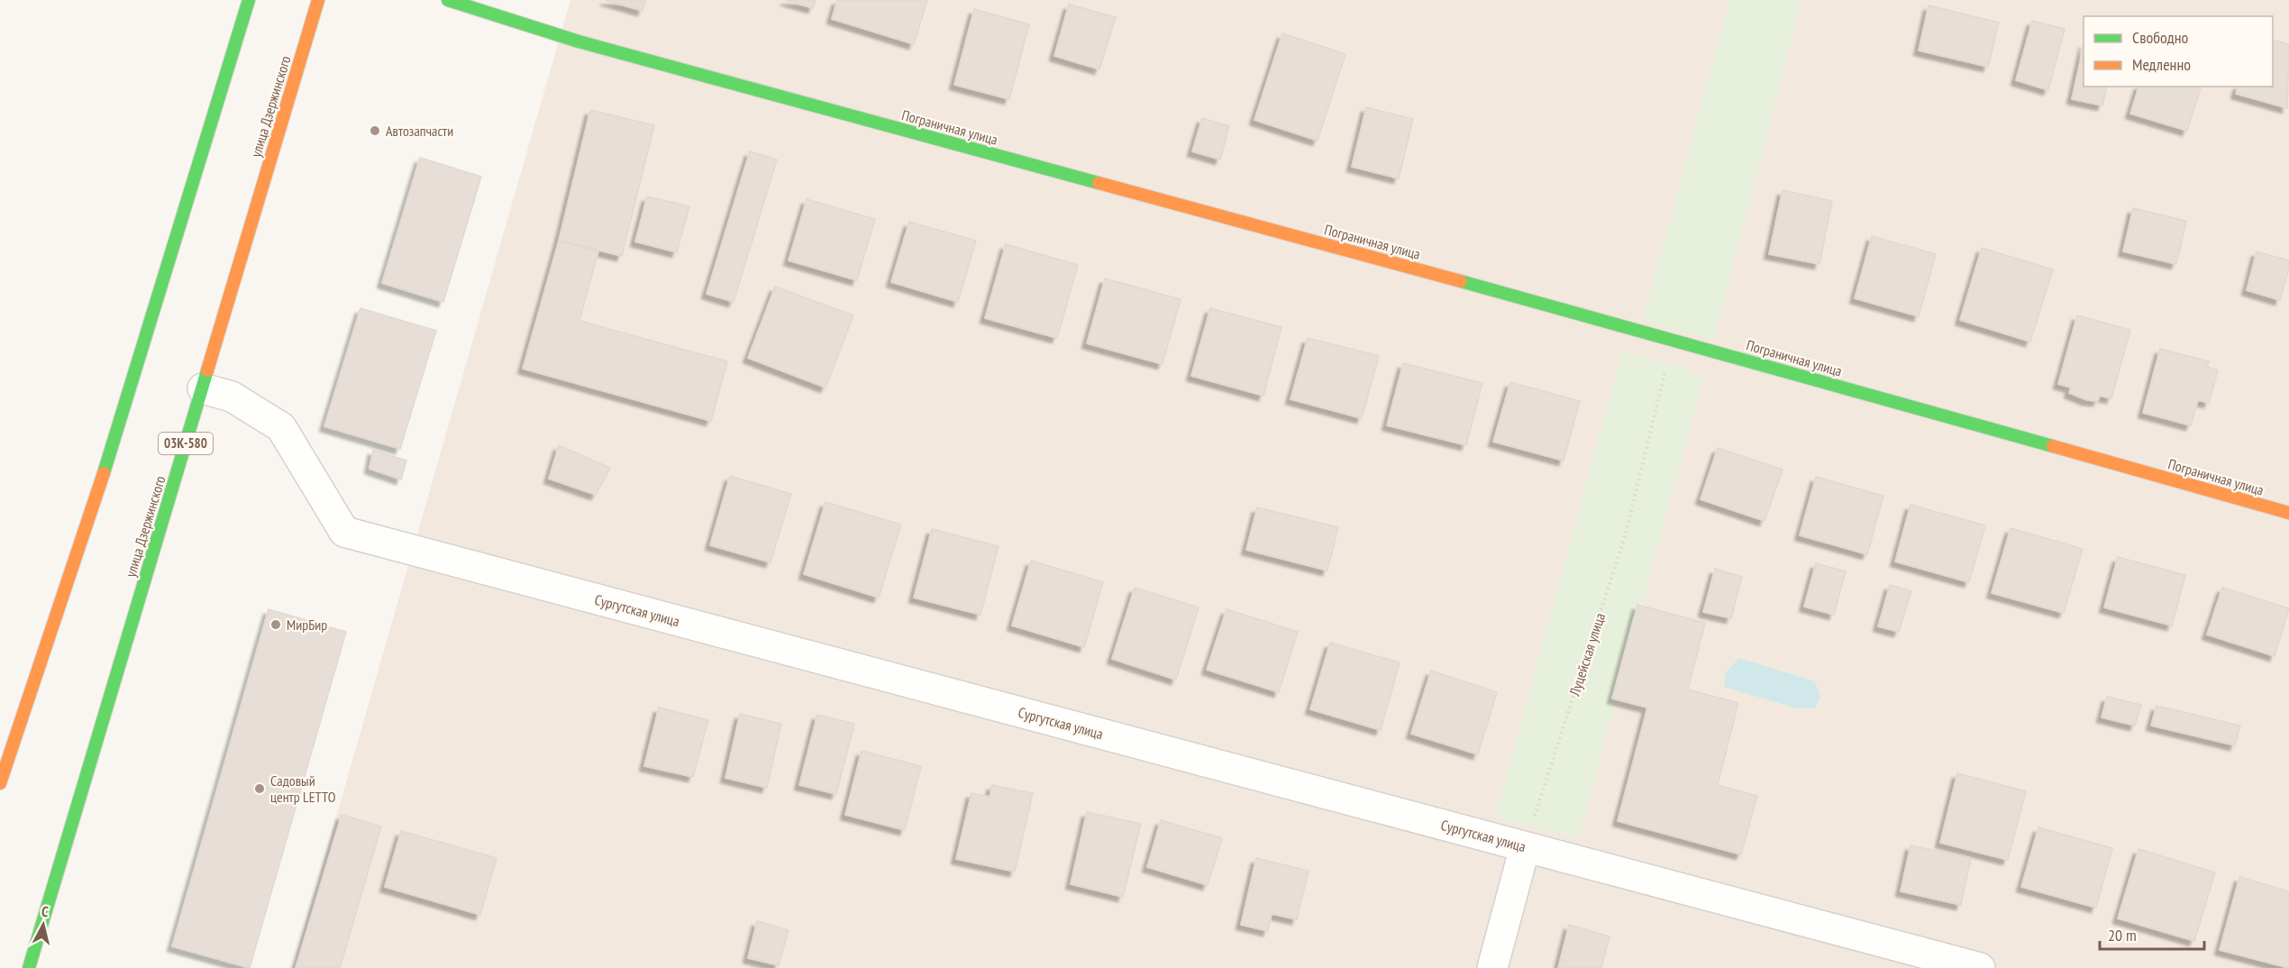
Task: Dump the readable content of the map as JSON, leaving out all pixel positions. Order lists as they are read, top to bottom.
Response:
{
  "streets": {
    "street": [
      "улица Дзержинского",
      "Пограничная улица",
      "03К-580",
      "Сургутская улица"
    ],
    "path": ["Луцейская улица"]
  },
  "crossings": [
    ["улица Дзержинского", "Сургутская улица"],
    ["Пограничная улица", "Луцейская улица"],
    ["Сургутская улица", "Луцейская улица"]
  ],
  "places": ["Автозапчасти", "МирБир", "Садовый центр LETTO"],
  "legend": ["Свободно", "Медленно"],
  "scale_bar": "20 m",
  "north": "top"
}
